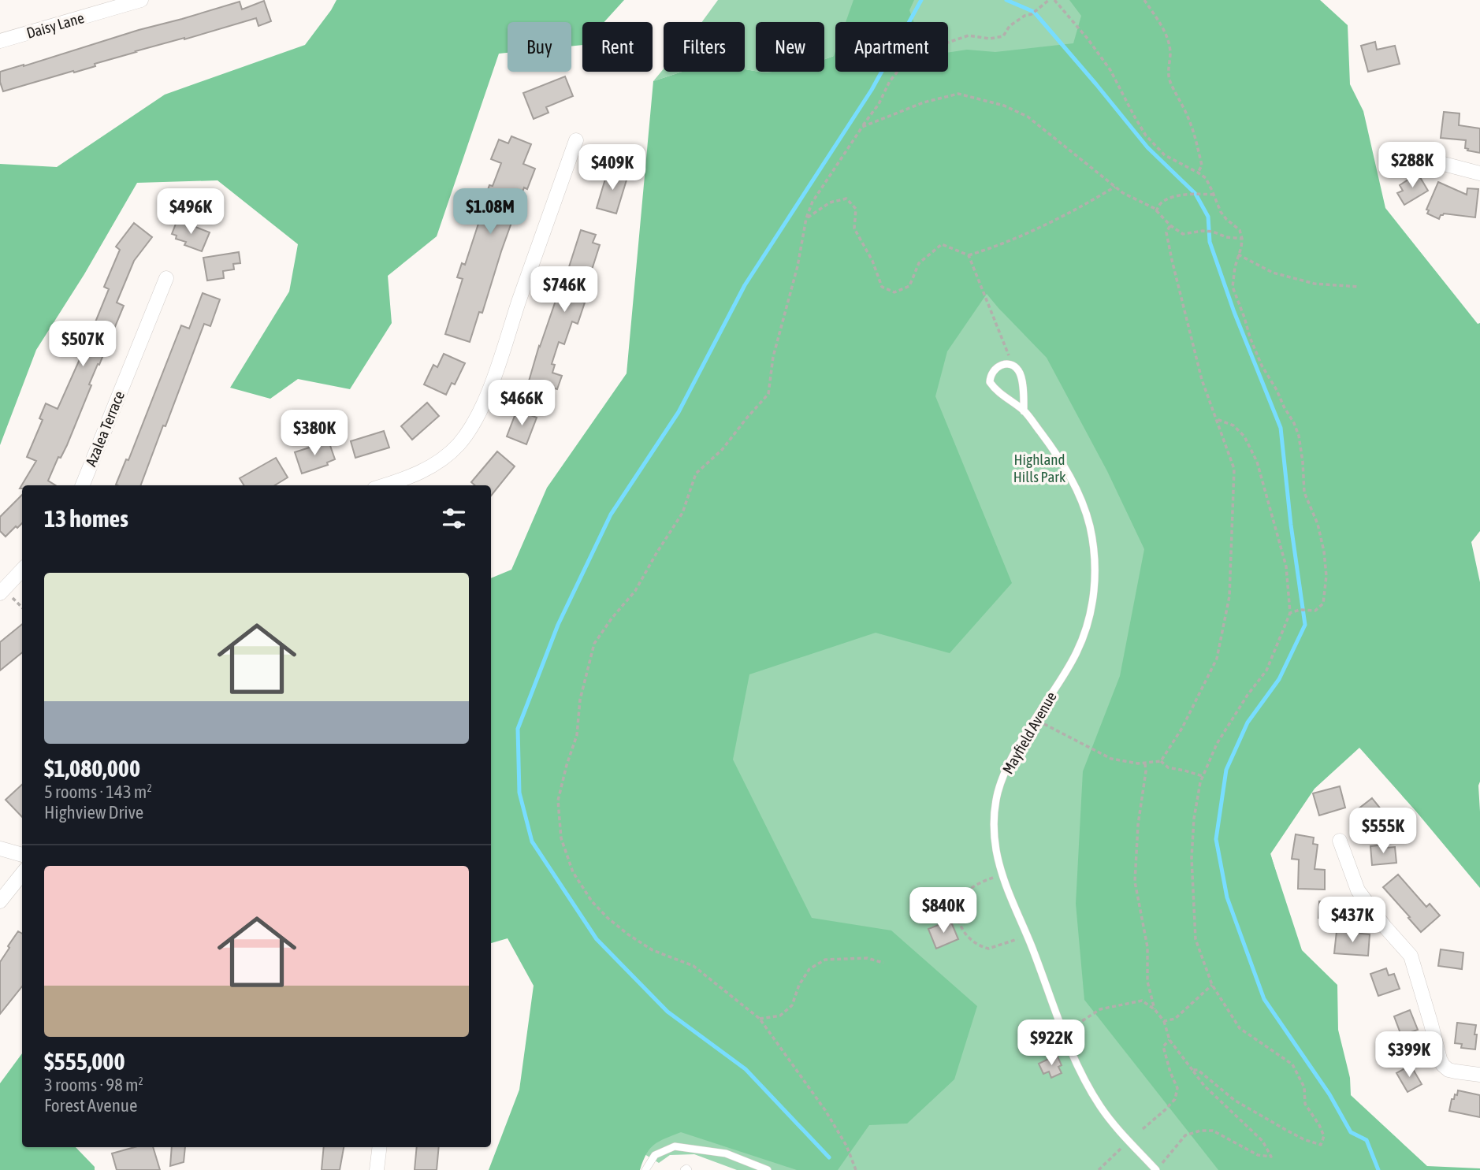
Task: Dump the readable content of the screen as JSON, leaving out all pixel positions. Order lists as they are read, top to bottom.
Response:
{
  "streets": {
    "street": ["Daisy Lane", "Azalea Terrace"],
    "lane": ["Mayfield Avenue"]
  },
  "parks": ["Highland Hills Park"],
  "page": {
    "chip": [
      "Buy",
      "Rent",
      "Filters",
      "New",
      "Apartment"
    ],
    "price": [
      "$288K",
      "$409K",
      "$496K",
      "$1.08M",
      "$746K",
      "$507K",
      "$466K",
      "$380K",
      "$555K",
      "$840K",
      "$437K",
      "$922K",
      "$399K"
    ],
    "heading": "13 homes",
    "list": [
      {
        "name": "$1,080,000",
        "note": "5 rooms · 143 m² · Highview Drive"
      },
      {
        "name": "$555,000",
        "note": "3 rooms · 98 m² · Forest Avenue"
      }
    ]
  }
}
